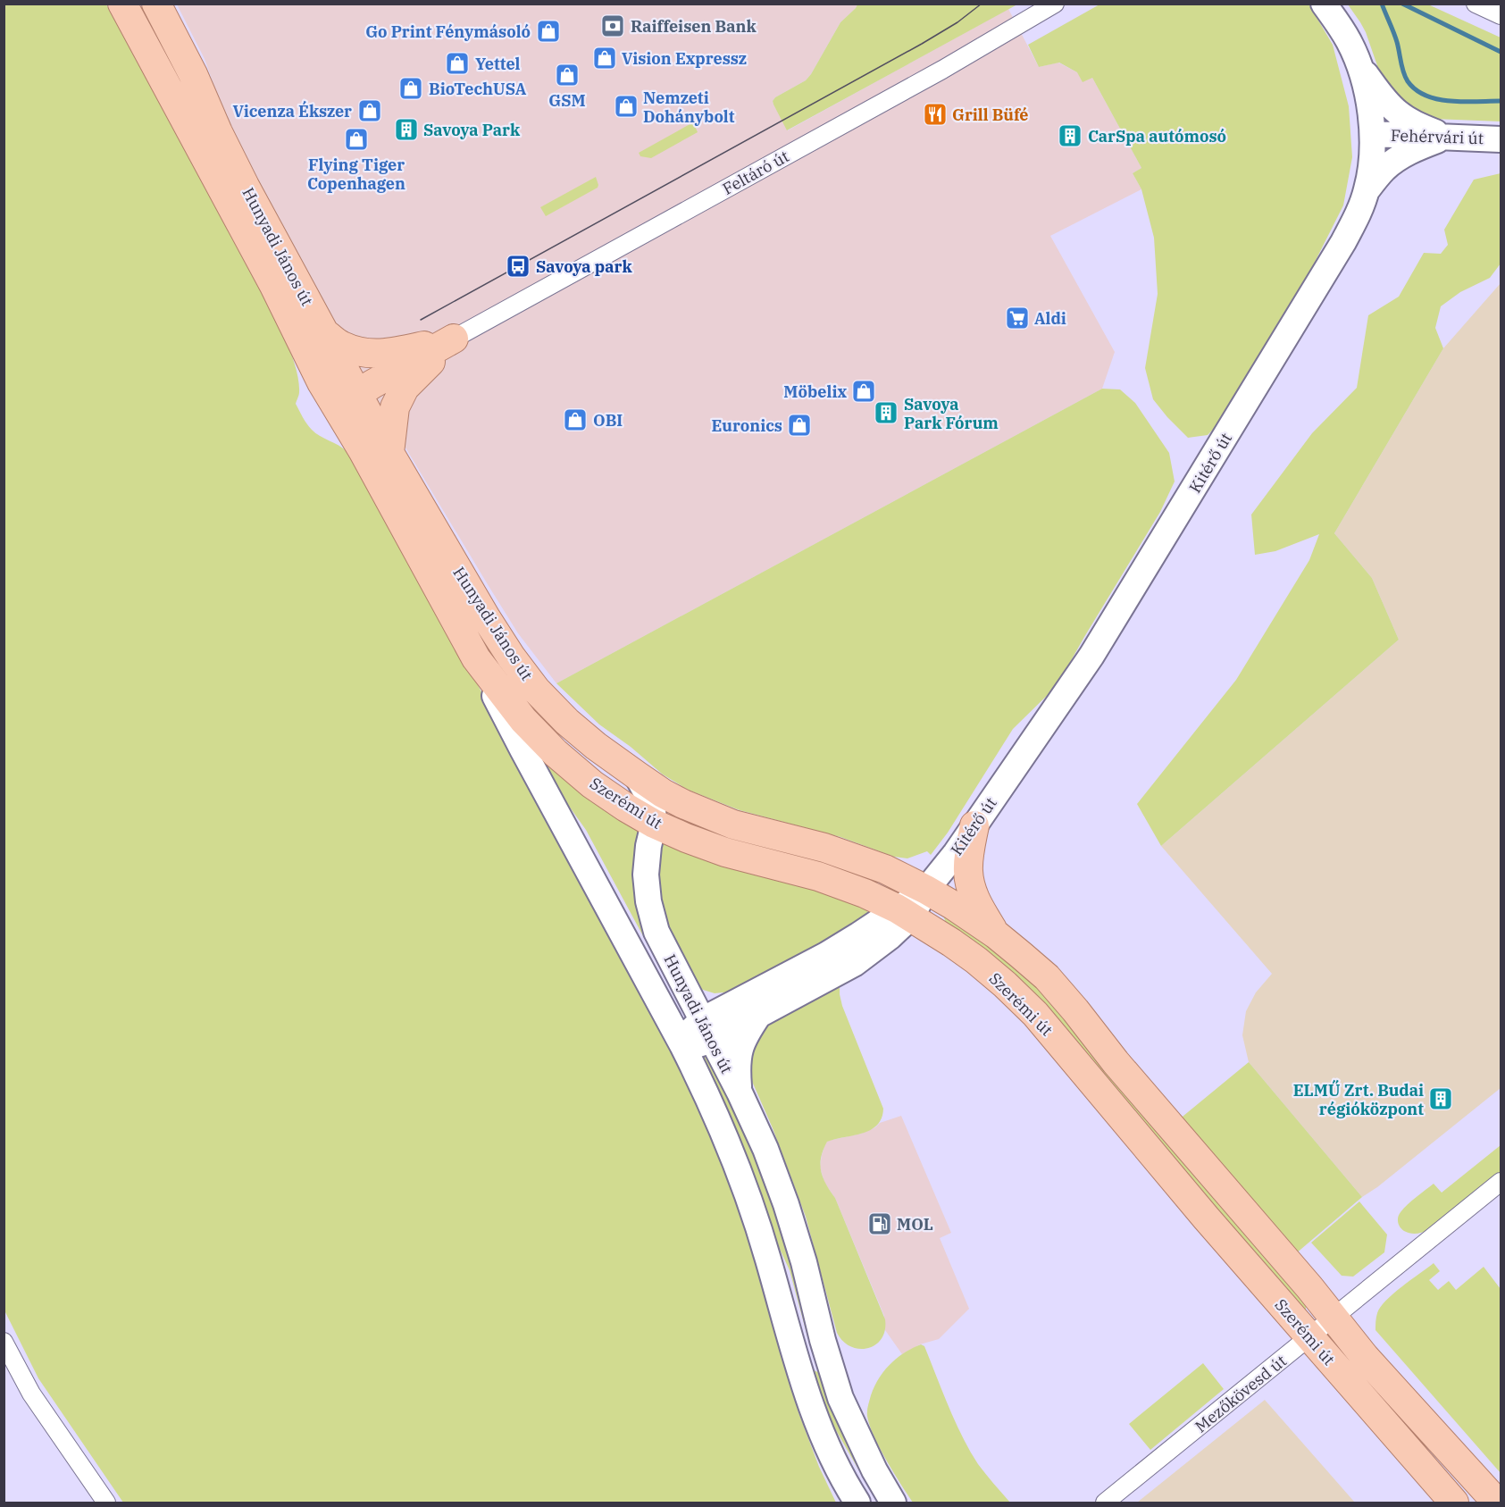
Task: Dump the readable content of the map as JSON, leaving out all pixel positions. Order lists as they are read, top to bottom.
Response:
{
  "streets": {
    "main road": [
      "Fehérvári út",
      "Hunyadi János út",
      "Kitérő út",
      "Szerémi út"
    ],
    "street": ["Feltáró út", "Mezőkövesd út"]
  },
  "crossings": [
    ["Fehérvári út", "Kitérő út"],
    ["Hunyadi János út", "Kitérő út"],
    ["Hunyadi János út", "Szerémi út"],
    ["Kitérő út", "Szerémi út"],
    ["Szerémi út", "Mezőkövesd út"]
  ],
  "places": {
    "bank": ["Raiffeisen Bank"],
    "shop": [
      "Go Print Fénymásoló",
      "Vision Expressz",
      "Yettel",
      "GSM",
      "BioTechUSA",
      "Nemzeti Dohánybolt",
      "Vicenza Ékszer",
      "Flying Tiger Copenhagen",
      "Möbelix",
      "OBI",
      "Euronics"
    ],
    "restaurant": ["Grill Büfé"],
    "building": [
      "Savoya Park",
      "CarSpa autómosó",
      "Savoya Park Fórum",
      "ELMŰ Zrt. Budai régióközpont"
    ],
    "bus stop": ["Savoya park"],
    "supermarket": ["Aldi"],
    "fuel station": ["MOL"]
  }
}
